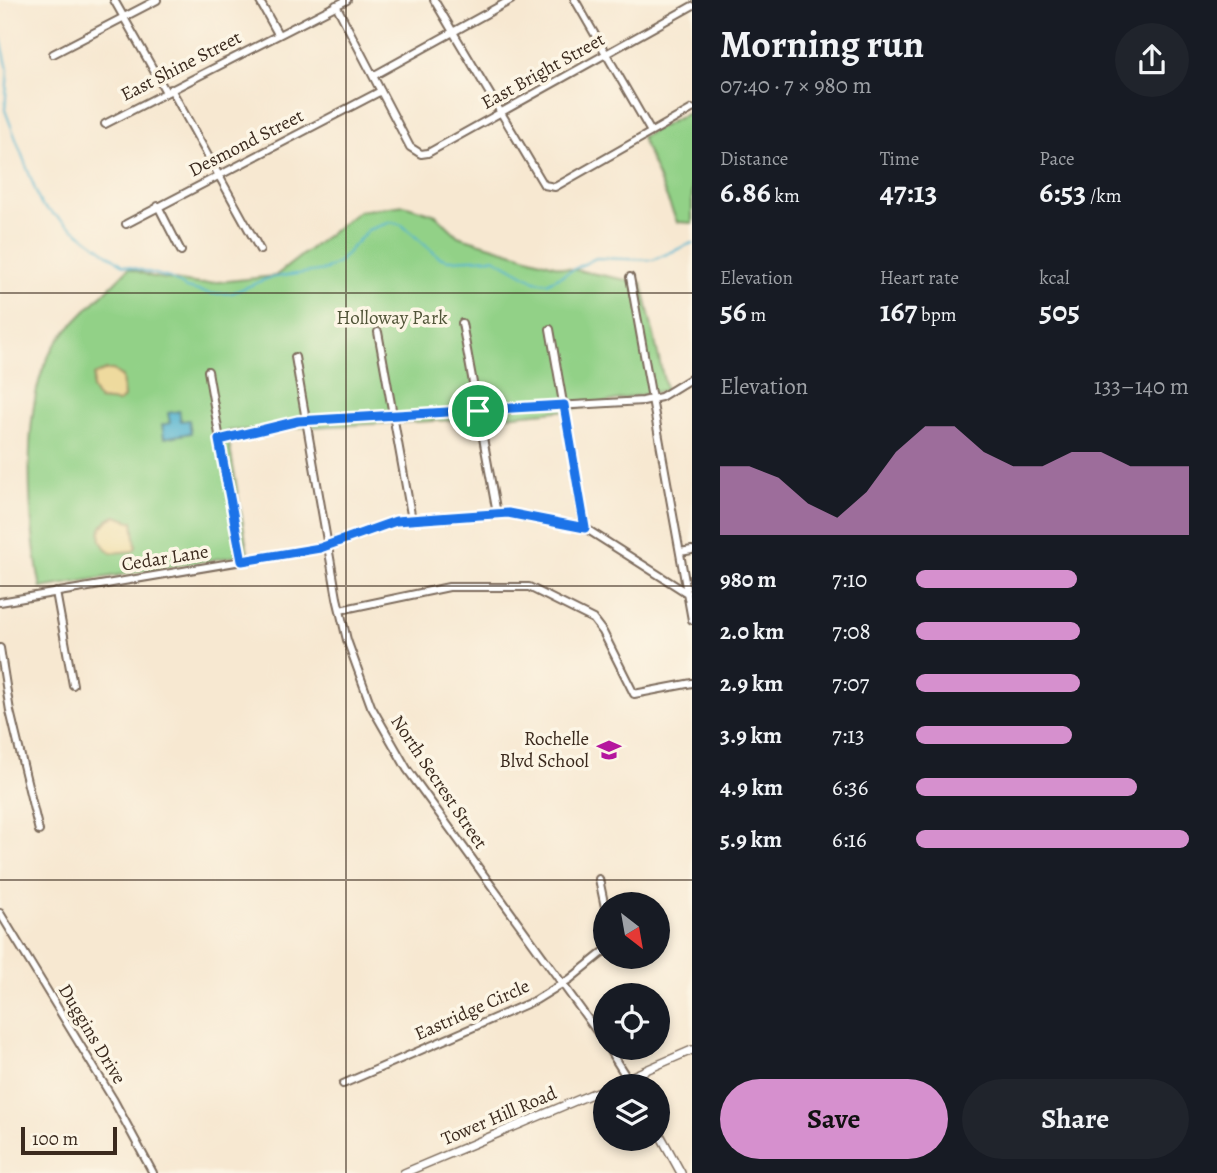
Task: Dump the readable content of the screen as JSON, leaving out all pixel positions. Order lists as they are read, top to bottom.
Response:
{
  "streets": {
    "street": [
      "East Shine Street",
      "East Bright Street",
      "Desmond Street",
      "Cedar Lane",
      "North Secrest Street",
      "Eastridge Circle",
      "Duggins Drive",
      "Tower Hill Road"
    ]
  },
  "crossings": [
    ["East Bright Street", "Desmond Street"],
    ["Cedar Lane", "North Secrest Street"],
    ["North Secrest Street", "Eastridge Circle"]
  ],
  "parks": ["Holloway Park"],
  "places": {
    "school or university": ["Rochelle Blvd School"]
  },
  "scale_bar": "100 m",
  "north": "bottom right",
  "page": {
    "heading": ["Morning run", "07:40 · 7 × 980 m"],
    "stats": [
      ["Distance", "6.86 km"],
      ["Time", "47:13"],
      ["Pace", "6:53 /km"],
      ["Elevation", "56 m"],
      ["Heart rate", "167 bpm"],
      ["kcal", "505"]
    ],
    "chart": ["Elevation", "133–140 m"],
    "list": [
      {
        "name": "980 m",
        "note": "7:10"
      },
      {
        "name": "2.0 km",
        "note": "7:08"
      },
      {
        "name": "2.9 km",
        "note": "7:07"
      },
      {
        "name": "3.9 km",
        "note": "7:13"
      },
      {
        "name": "4.9 km",
        "note": "6:36"
      },
      {
        "name": "5.9 km",
        "note": "6:16"
      }
    ],
    "buttons": ["Save", "Share"],
    "scale": "100 m"
  }
}
